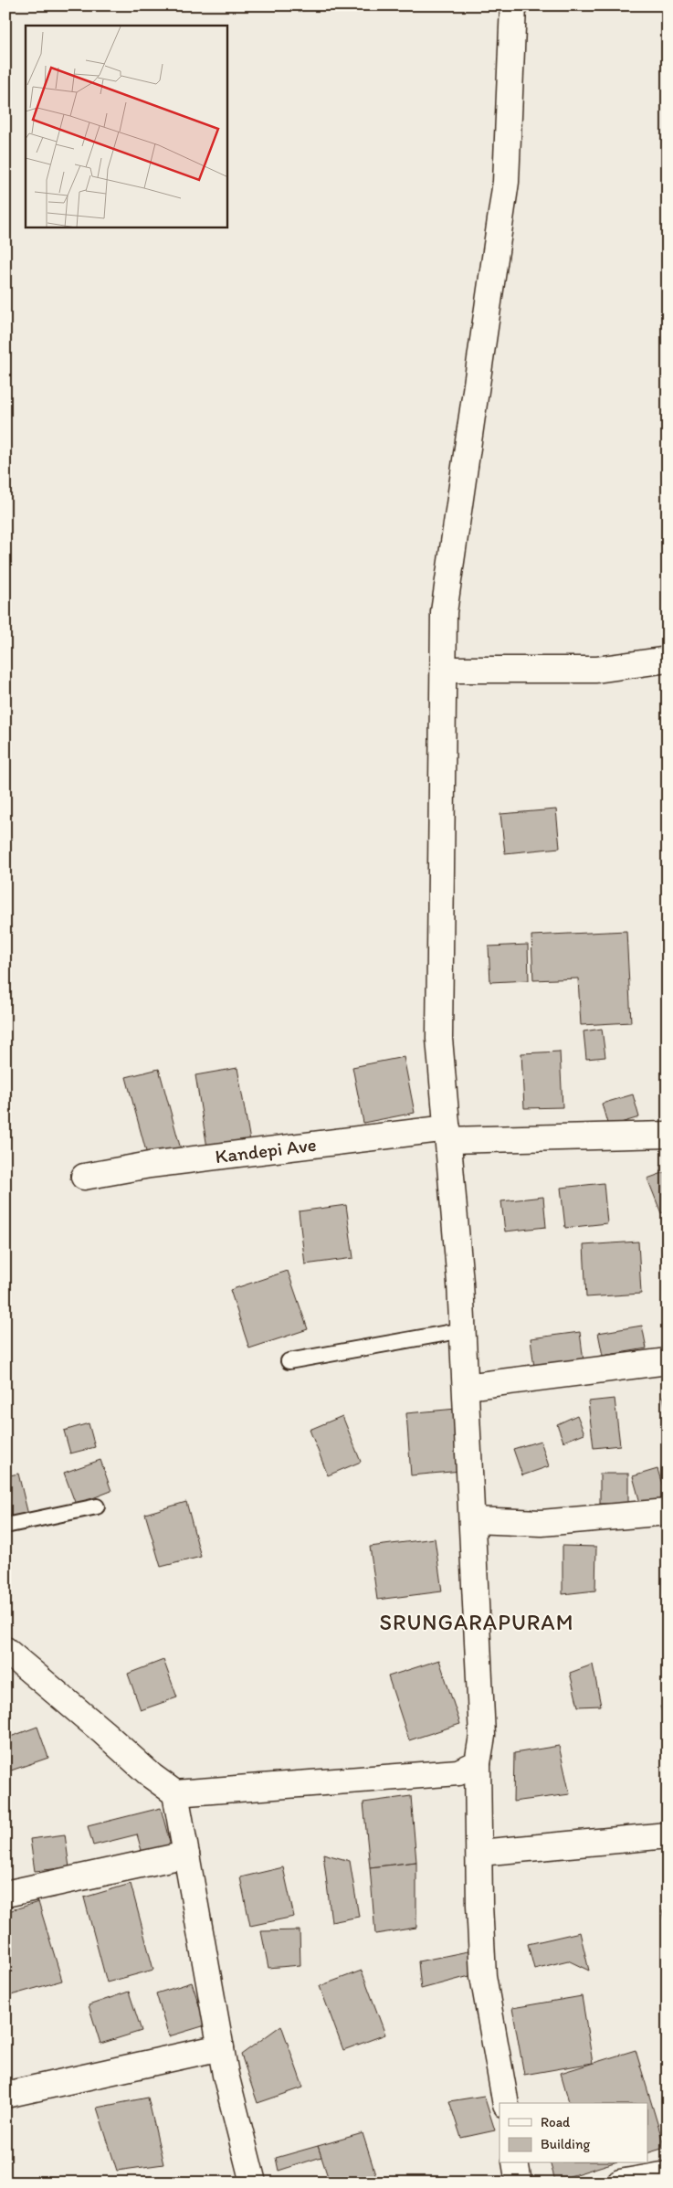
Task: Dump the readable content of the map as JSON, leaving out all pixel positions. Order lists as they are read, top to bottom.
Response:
{
  "streets": {
    "street": ["Kandepi Ave"]
  },
  "districts": ["SRUNGARAPURAM"],
  "legend": ["Road", "Building"]
}
